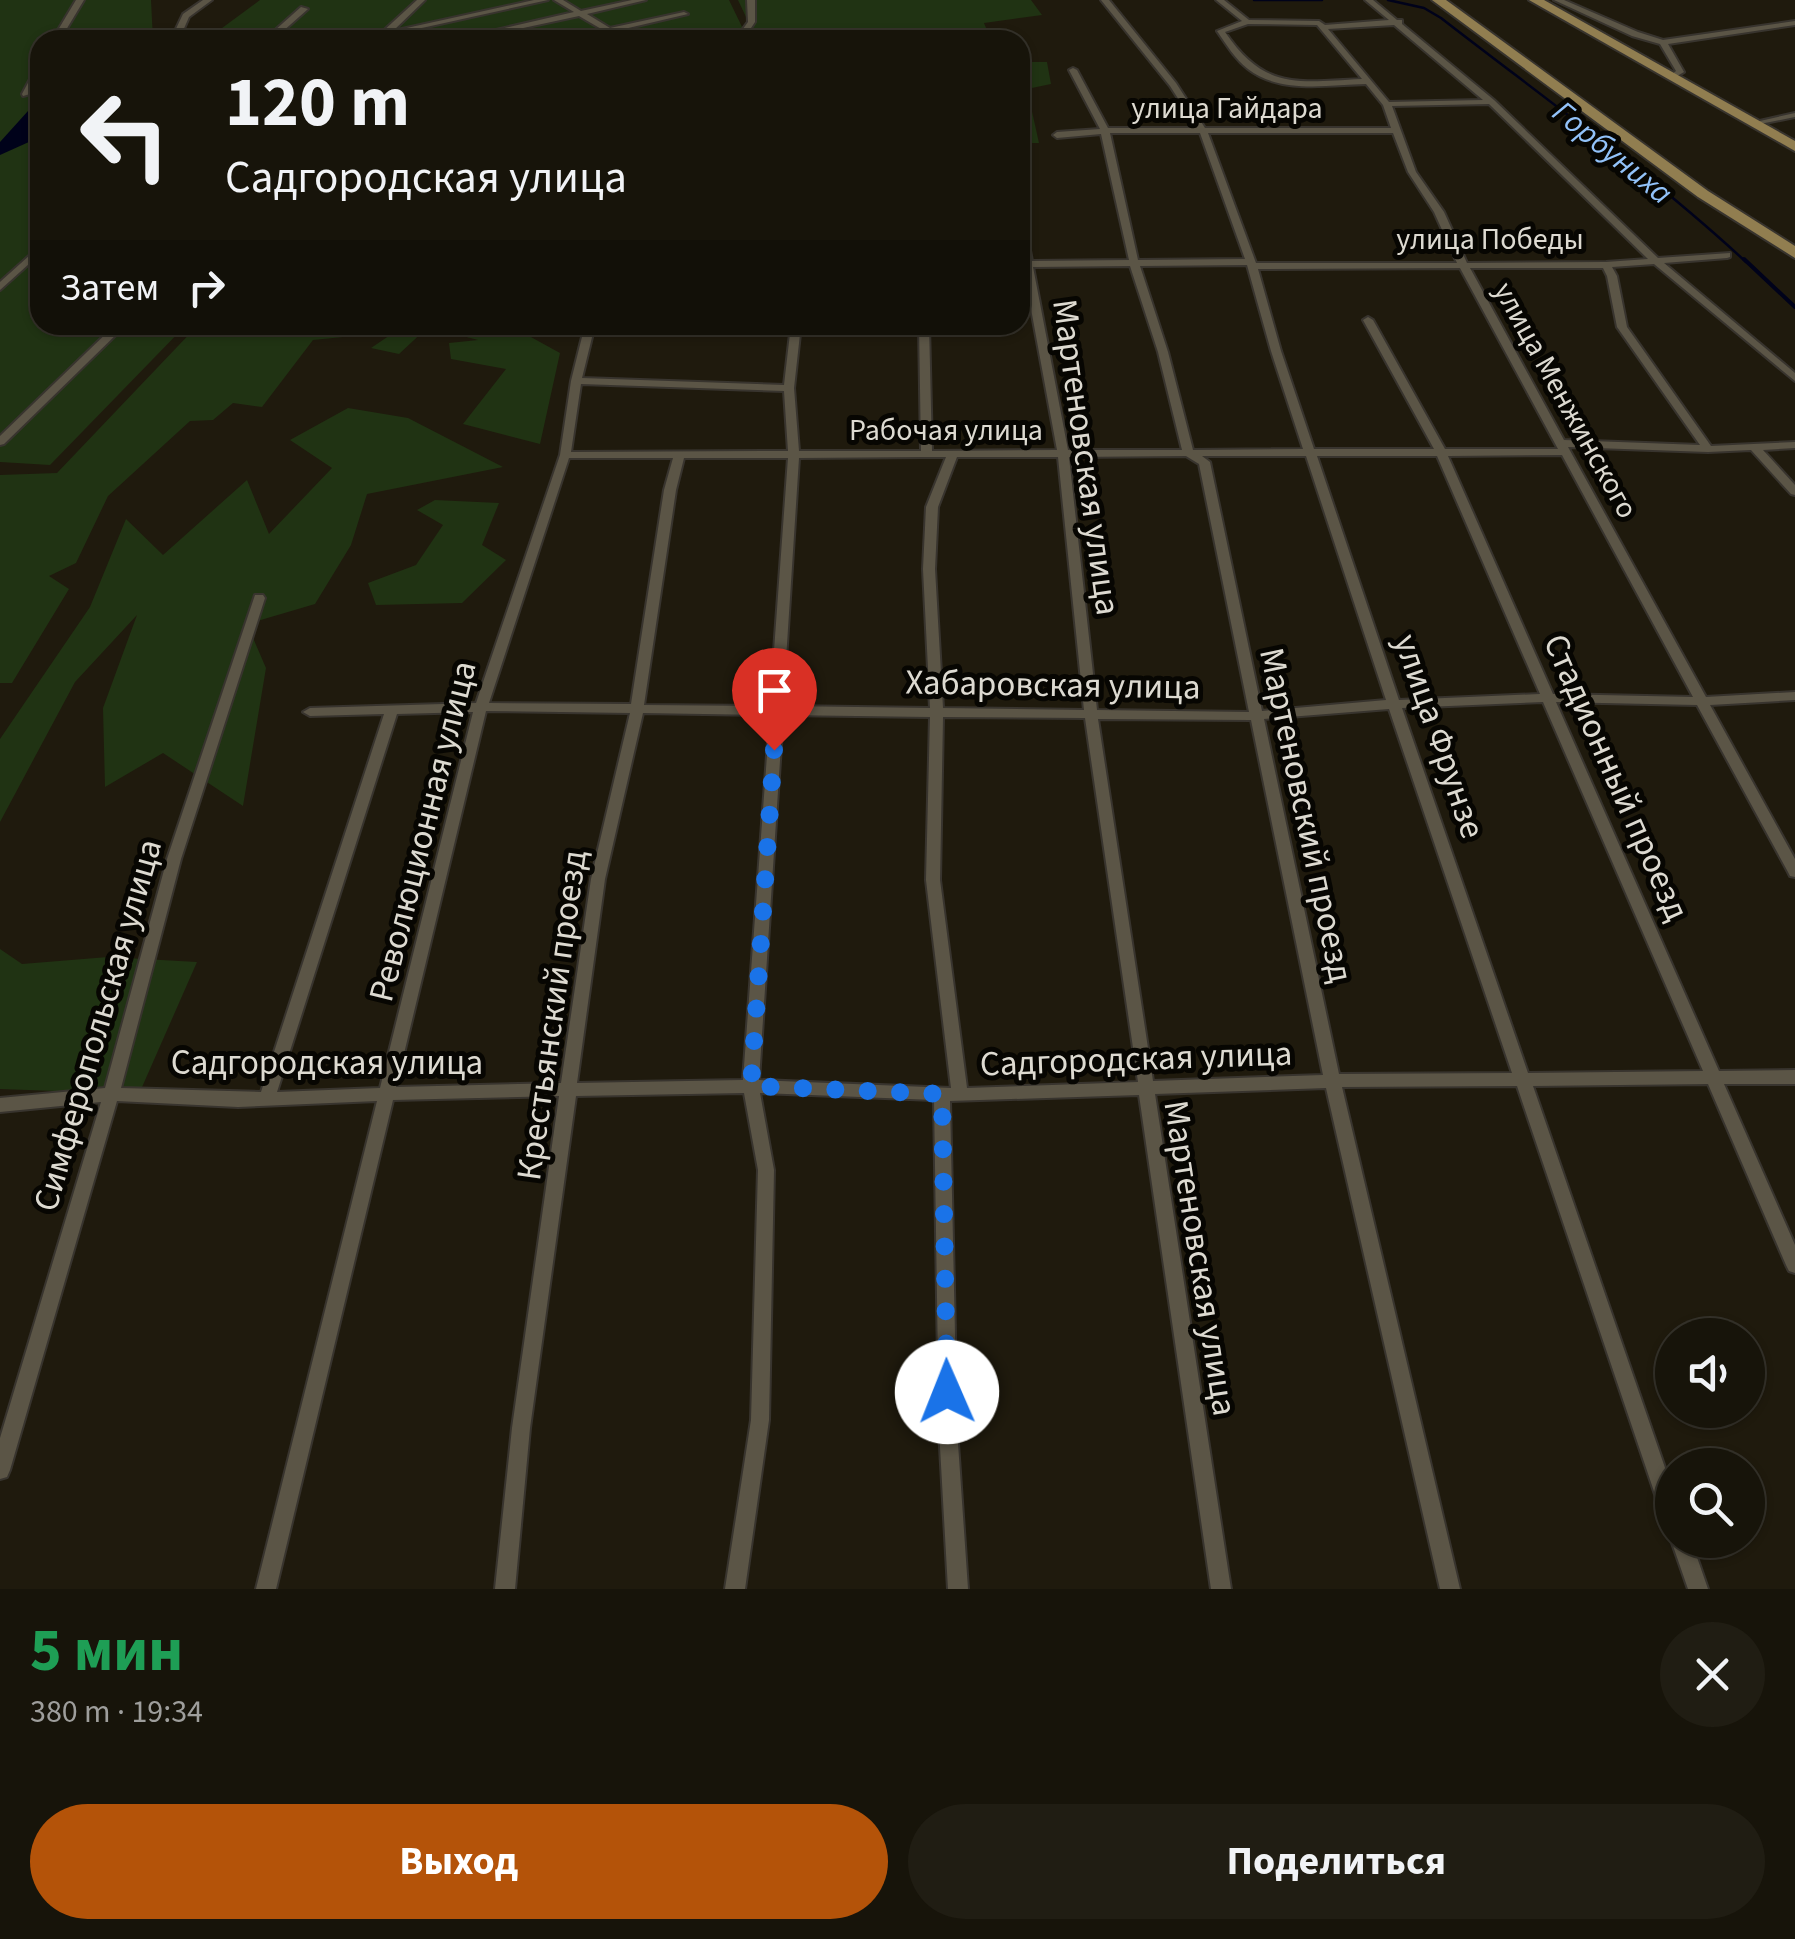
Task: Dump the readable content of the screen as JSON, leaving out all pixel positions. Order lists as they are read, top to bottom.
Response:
{
  "streets": {
    "street": [
      "улица Гайдара",
      "улица Победы",
      "улица Менжинского",
      "Рабочая улица",
      "Мартеновская улица",
      "Хабаровская улица",
      "улица Фрунзе",
      "Стадионный проезд",
      "Мартеновский проезд",
      "Революционная улица",
      "Крестьянский проезд",
      "Симферопольская улица",
      "Садгородская улица"
    ]
  },
  "crossings": [
    ["улица Гайдара", "улица Менжинского"],
    ["улица Гайдара", "улица Фрунзе"],
    ["улица Гайдара", "Мартеновский проезд"],
    ["улица Победы", "улица Менжинского"],
    ["улица Победы", "улица Фрунзе"],
    ["улица Победы", "Мартеновский проезд"],
    ["улица Менжинского", "Рабочая улица"],
    ["улица Менжинского", "Хабаровская улица"],
    ["Рабочая улица", "Мартеновская улица"],
    ["Рабочая улица", "улица Фрунзе"],
    ["Рабочая улица", "Стадионный проезд"],
    ["Рабочая улица", "Мартеновский проезд"],
    ["Рабочая улица", "Революционная улица"],
    ["Рабочая улица", "Крестьянский проезд"],
    ["Мартеновская улица", "Хабаровская улица"],
    ["Мартеновская улица", "Садгородская улица"],
    ["Хабаровская улица", "улица Фрунзе"],
    ["Хабаровская улица", "Стадионный проезд"],
    ["Хабаровская улица", "Мартеновский проезд"],
    ["Хабаровская улица", "Революционная улица"],
    ["Хабаровская улица", "Крестьянский проезд"],
    ["улица Фрунзе", "Садгородская улица"],
    ["Стадионный проезд", "Садгородская улица"],
    ["Мартеновский проезд", "Садгородская улица"],
    ["Революционная улица", "Садгородская улица"],
    ["Крестьянский проезд", "Садгородская улица"],
    ["Симферопольская улица", "Садгородская улица"]
  ],
  "water": ["Горбуниха"],
  "page": {
    "turn": ["120 m", "Садгородская улица"],
    "then": "Затем",
    "heading": ["5 мин", "380 m · 19:34"],
    "buttons": ["Выход", "Поделиться"]
  }
}
